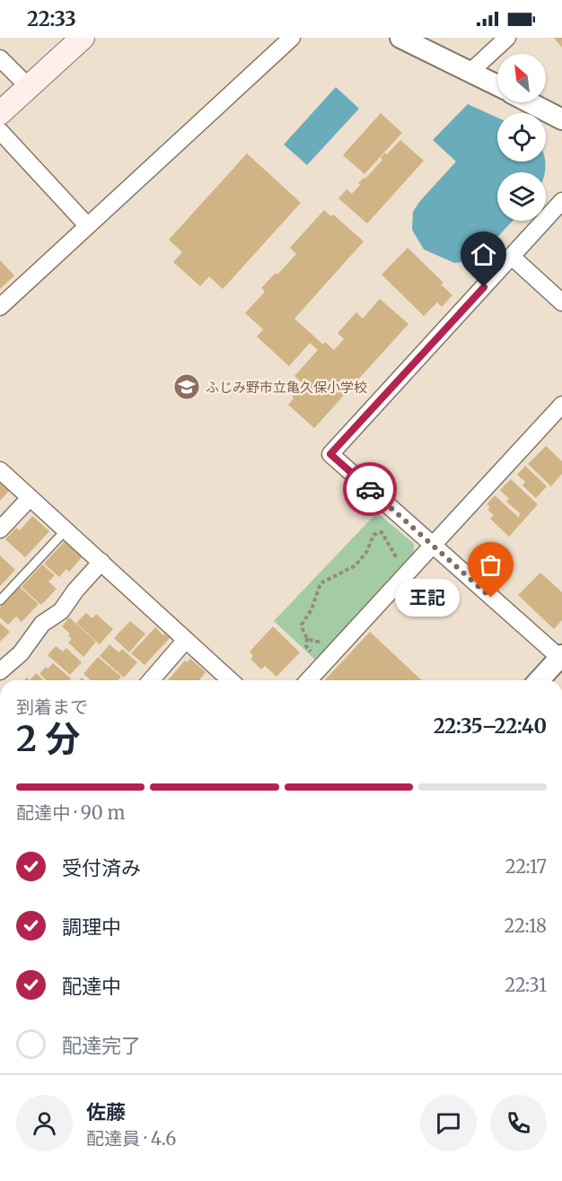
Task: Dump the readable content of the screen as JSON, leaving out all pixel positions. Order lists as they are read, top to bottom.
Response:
{
  "places": {
    "school or university": ["ふじみ野市立亀久保小学校"],
    "other": ["王記"]
  },
  "north": "top left",
  "page": {
    "status": "22:33",
    "bubble": "王記",
    "heading": ["2 分", "到着まで", "22:35–22:40"],
    "panel": ["佐藤", "配達員 · 4.6"],
    "bar": "配達中 · 90 m",
    "list": [
      ["受付済み", "22:17"],
      ["調理中", "22:18"],
      ["配達中", "22:31"],
      "配達完了"
    ]
  }
}
